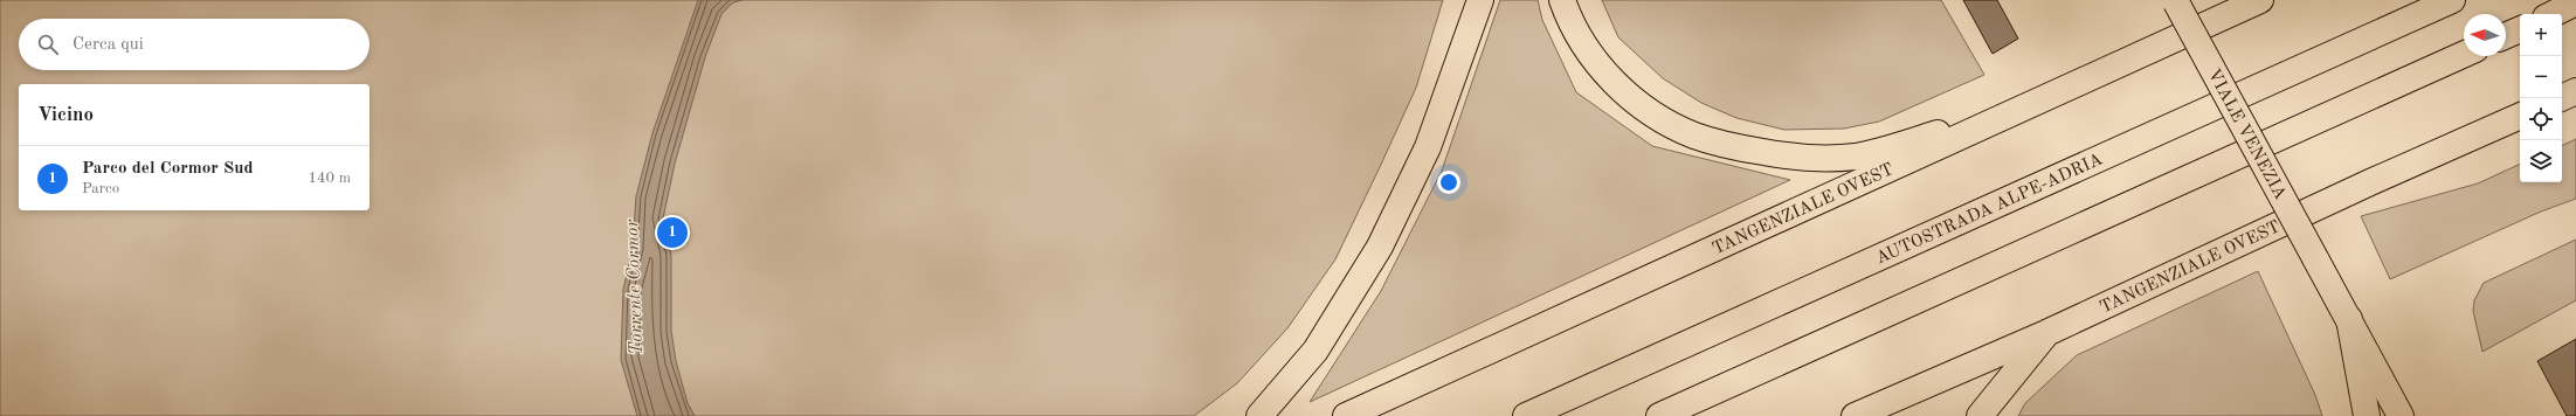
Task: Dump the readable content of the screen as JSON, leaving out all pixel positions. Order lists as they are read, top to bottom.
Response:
{
  "streets": {
    "main road": ["VIALE VENEZIA", "TANGENZIALE OVEST", "AUTOSTRADA ALPE-ADRIA"]
  },
  "water": ["Torrente Cormor"],
  "north": "left",
  "page": {
    "map_buttons": ["+", "−"],
    "search": "Cerca qui",
    "heading": "Vicino",
    "list": [
      {
        "mark": "1",
        "name": "Parco del Cormor Sud",
        "note": "Parco",
        "value": "140 m"
      }
    ],
    "pins": "1"
  }
}
